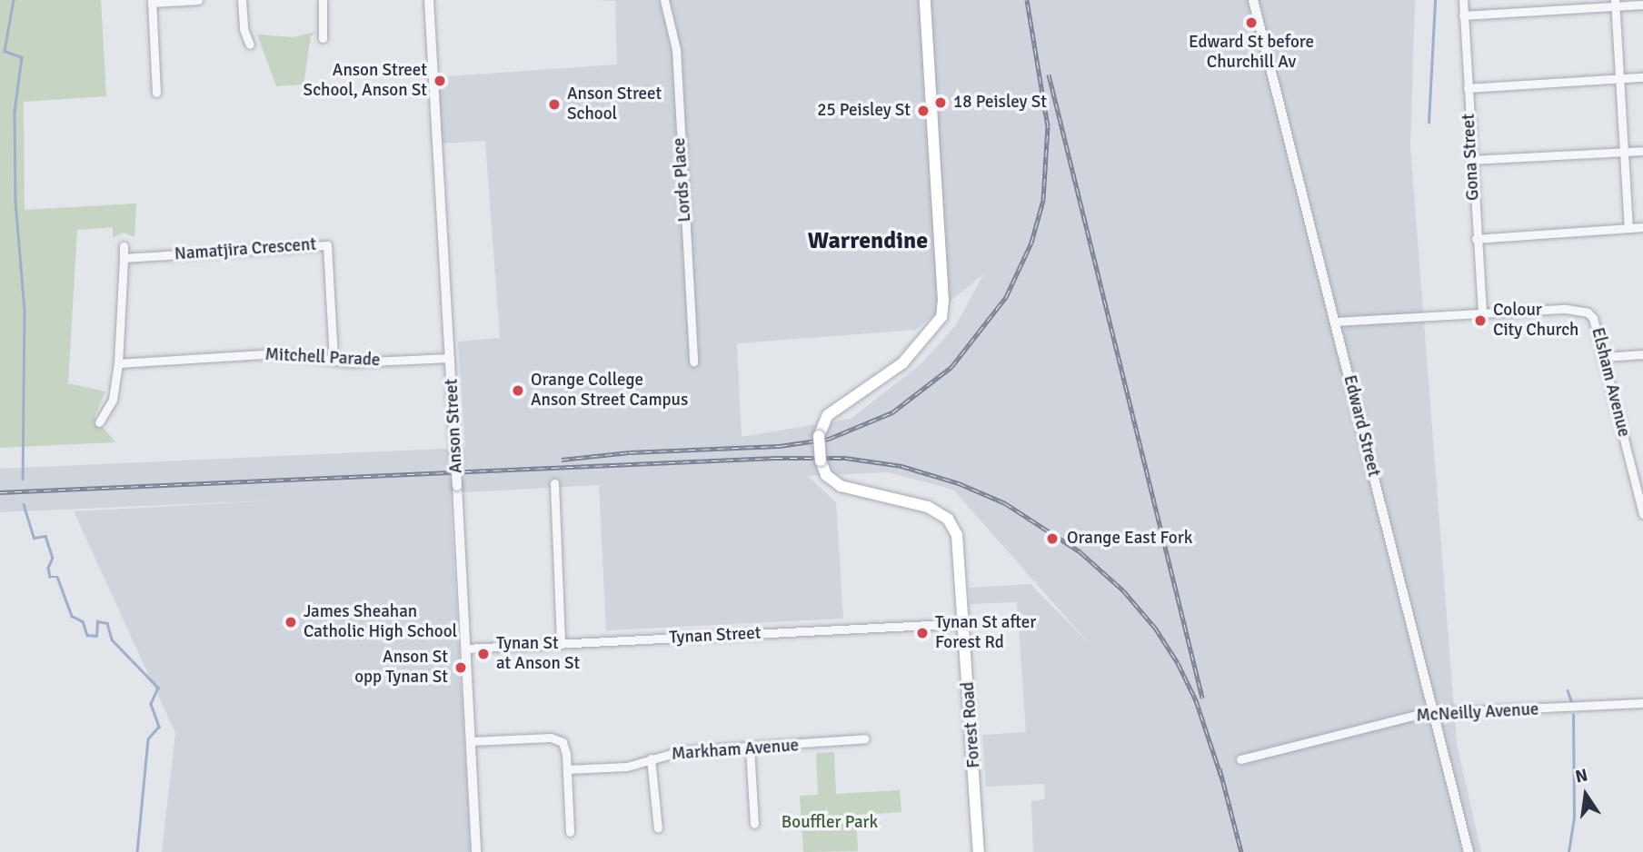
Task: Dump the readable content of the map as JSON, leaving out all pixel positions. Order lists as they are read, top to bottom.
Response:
{
  "streets": {
    "main road": ["Forest Road"],
    "street": [
      "Gona Street",
      "Lords Place",
      "Namatjira Crescent",
      "Mitchell Parade",
      "Elsham Avenue",
      "Anson Street",
      "Edward Street",
      "Tynan Street",
      "McNeilly Avenue",
      "Markham Avenue"
    ]
  },
  "crossings": [
    ["Gona Street", "Elsham Avenue"],
    ["Namatjira Crescent", "Mitchell Parade"],
    ["Mitchell Parade", "Anson Street"],
    ["Anson Street", "Tynan Street"],
    ["Edward Street", "McNeilly Avenue"],
    ["Tynan Street", "Forest Road"]
  ],
  "districts": ["Warrendine"],
  "parks": ["Bouffler Park"],
  "places": [
    "Edward St before Churchill Av",
    "Anson Street School, Anson St",
    "18 Peisley St",
    "Anson Street School",
    "25 Peisley St",
    "Colour City Church",
    "Orange College Anson Street Campus",
    "Orange East Fork",
    "James Sheahan Catholic High School",
    "Tynan St after Forest Rd",
    "Tynan St at Anson St",
    "Anson St opp Tynan St"
  ],
  "north": "top"
}
